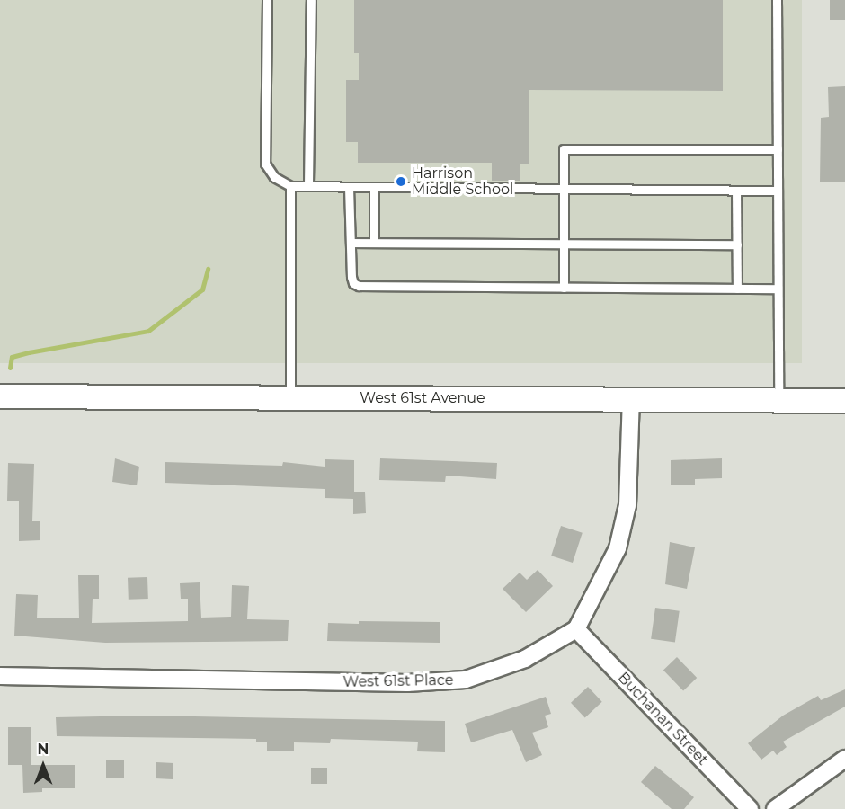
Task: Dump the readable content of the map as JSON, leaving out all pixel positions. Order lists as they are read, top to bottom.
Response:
{
  "streets": {
    "main road": ["West 61st Avenue"],
    "street": ["West 61st Place", "Buchanan Street"]
  },
  "crossings": [
    ["West 61st Place", "Buchanan Street"]
  ],
  "places": ["Harrison Middle School"],
  "north": "top"
}
